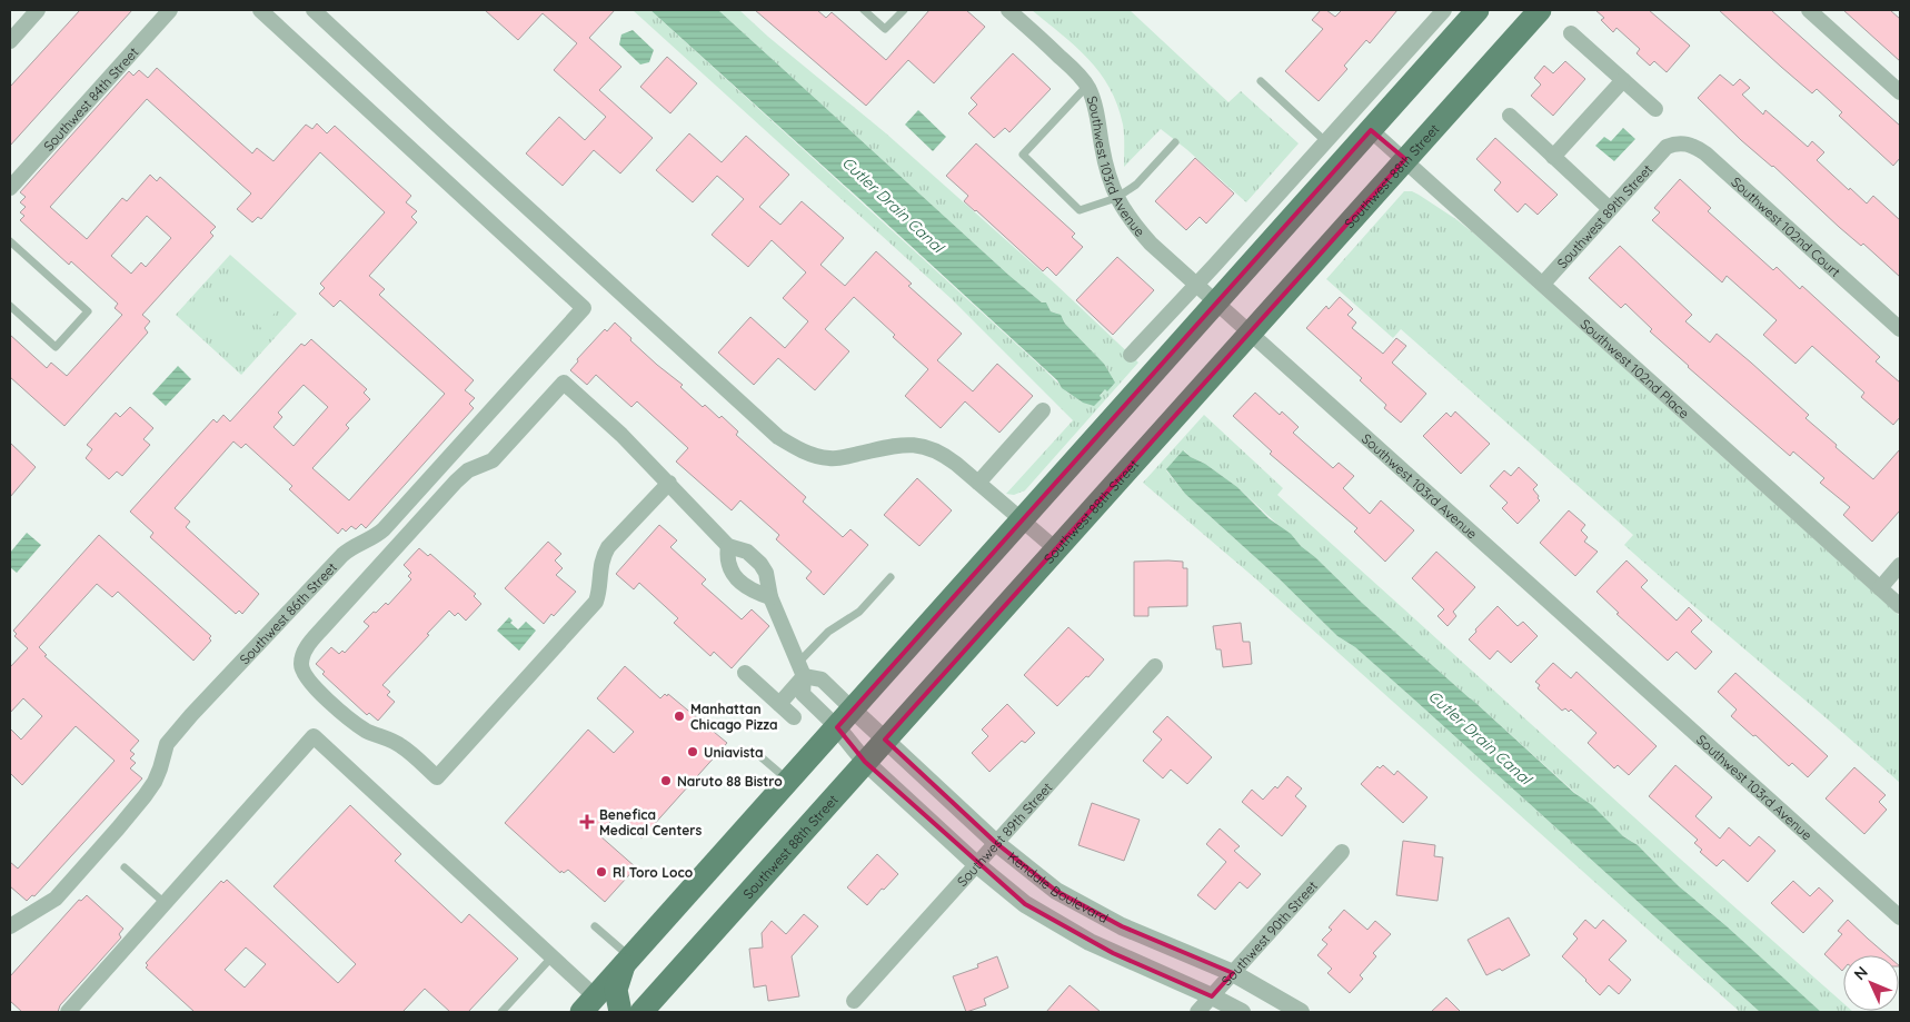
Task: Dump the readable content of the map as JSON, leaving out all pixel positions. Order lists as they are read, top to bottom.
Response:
{
  "streets": {
    "main road": ["Southwest 88th Street"],
    "street": [
      "Southwest 84th Street",
      "Southwest 103rd Avenue",
      "Southwest 89th Street",
      "Southwest 102nd Court",
      "Southwest 102nd Place",
      "Southwest 86th Street",
      "Kendale Boulevard",
      "Southwest 90th Street"
    ]
  },
  "crossings": [
    ["Southwest 103rd Avenue", "Southwest 88th Street"],
    ["Southwest 88th Street", "Southwest 102nd Place"],
    ["Southwest 88th Street", "Kendale Boulevard"],
    ["Southwest 89th Street", "Southwest 102nd Court"],
    ["Southwest 89th Street", "Southwest 102nd Place"],
    ["Southwest 89th Street", "Kendale Boulevard"],
    ["Kendale Boulevard", "Southwest 90th Street"]
  ],
  "water": ["Cutler Drain Canal"],
  "places": {
    "other": [
      "Manhattan Chicago Pizza",
      "Uniavista",
      "Naruto 88 Bistro",
      "Rl Toro Loco"
    ],
    "health": ["Benefica Medical Centers"]
  },
  "north": "top left"
}
